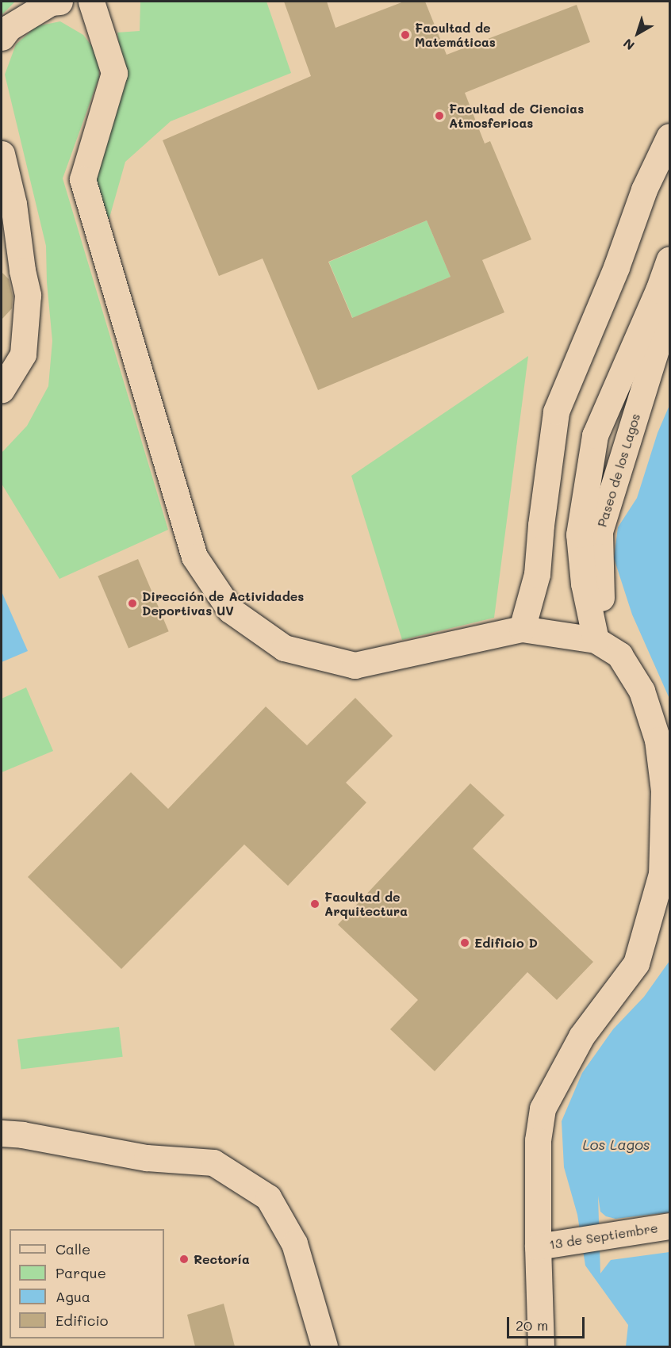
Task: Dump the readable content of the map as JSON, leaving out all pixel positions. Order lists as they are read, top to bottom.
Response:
{
  "streets": {
    "street": ["Paseo de los Lagos", "13 de Septiembre"]
  },
  "water": ["Los Lagos"],
  "places": [
    "Facultad de Matemáticas",
    "Facultad de Ciencias Atmosfericas",
    "Dirección de Actividades Deportivas UV",
    "Facultad de Arquitectura",
    "Edificio D",
    "Rectoría"
  ],
  "legend": [
    "Calle",
    "Parque",
    "Agua",
    "Edificio"
  ],
  "scale_bar": "20 m",
  "north": "bottom left"
}
